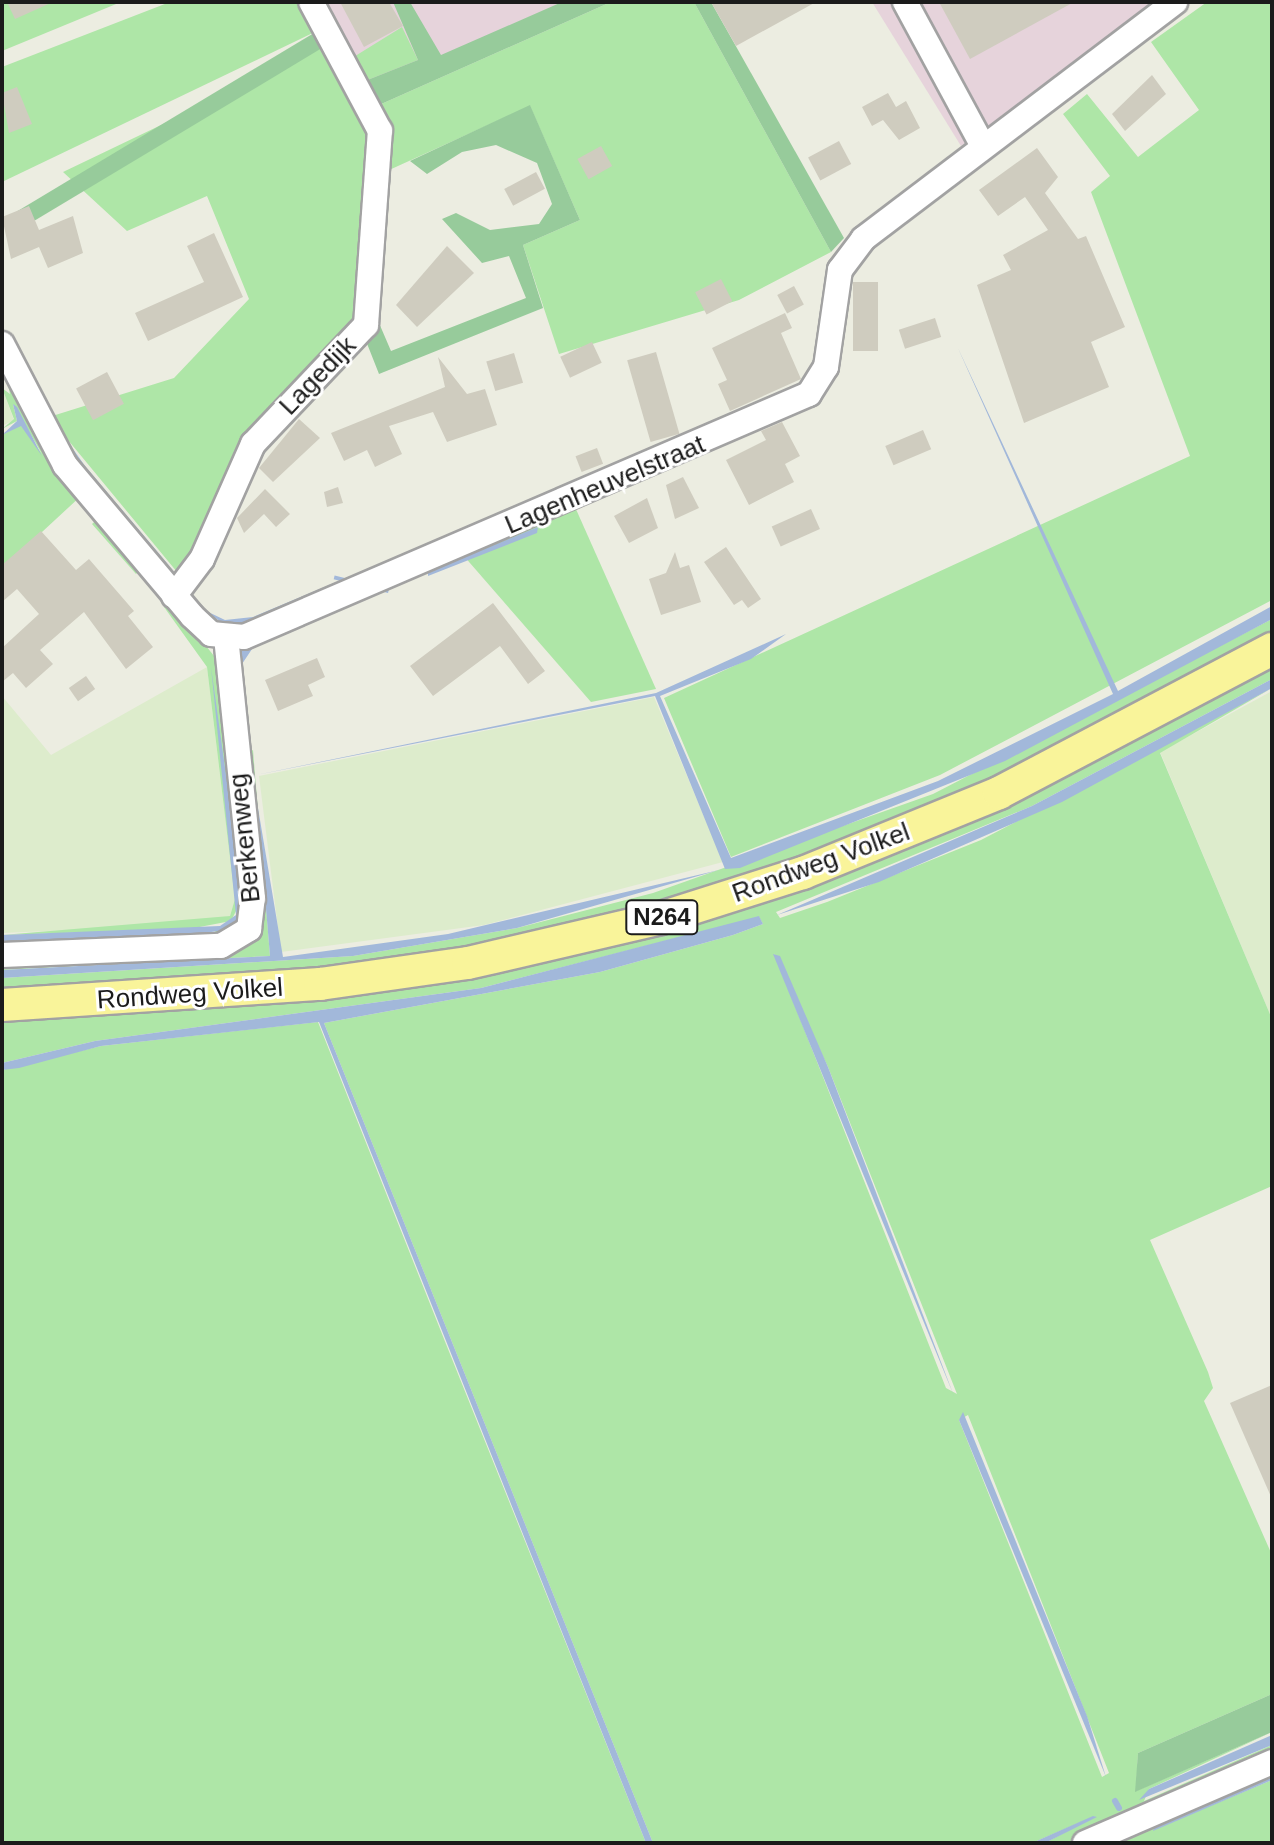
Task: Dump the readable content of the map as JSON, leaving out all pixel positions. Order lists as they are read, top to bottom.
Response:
{
  "streets": {
    "main road": ["Rondweg Volkel", "N264"],
    "street": ["Lagedijk", "Lagenheuvelstraat", "Berkenweg"]
  },
  "crossings": [
    ["Lagenheuvelstraat", "Berkenweg"]
  ]
}
